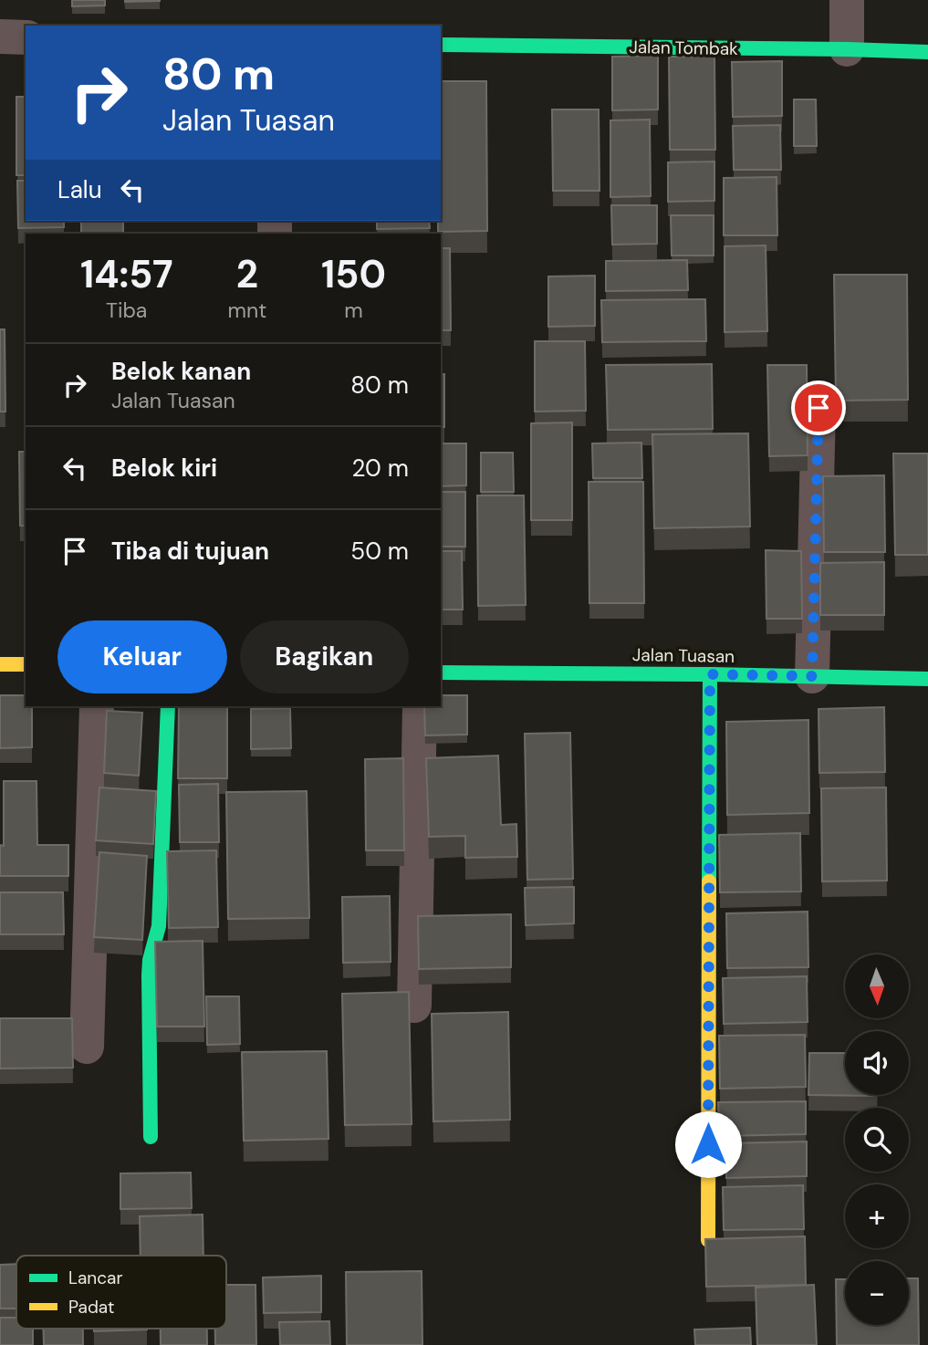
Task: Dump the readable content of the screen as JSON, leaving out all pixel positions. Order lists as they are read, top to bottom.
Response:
{
  "streets": {
    "street": ["Jalan Tombak", "Jalan Tuasan"]
  },
  "legend": ["Lancar", "Padat"],
  "north": "bottom",
  "page": {
    "turn": ["80 m", "Jalan Tuasan"],
    "then": "Lalu",
    "eta": [
      "14:57",
      "Tiba",
      "2",
      "mnt",
      "150",
      "m"
    ],
    "list": [
      {
        "name": "Belok kanan",
        "note": "Jalan Tuasan",
        "value": "80 m"
      },
      {
        "name": "Belok kiri",
        "value": "20 m"
      },
      {
        "name": "Tiba di tujuan",
        "value": "50 m"
      }
    ],
    "buttons": ["Keluar", "Bagikan"],
    "map_buttons": ["+", "−"]
  }
}
